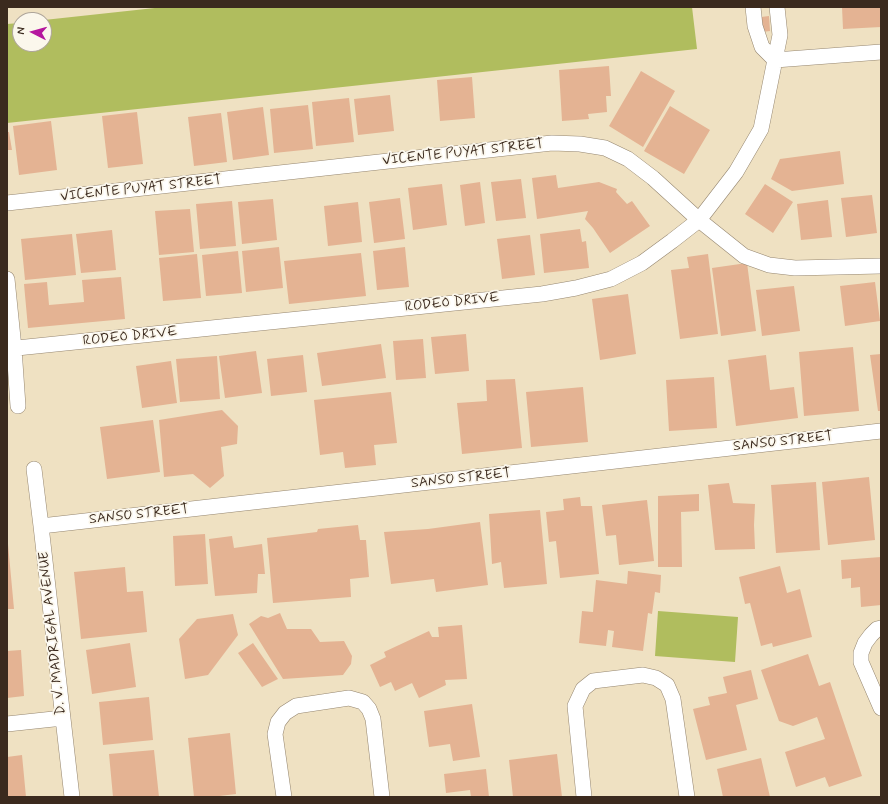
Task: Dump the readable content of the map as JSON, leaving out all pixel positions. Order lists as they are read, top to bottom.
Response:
{
  "streets": {
    "street": [
      "VICENTE PUYAT STREET",
      "RODEO DRIVE",
      "SANSO STREET",
      "D. V. MADRIGAL AVENUE"
    ]
  },
  "crossings": [
    ["VICENTE PUYAT STREET", "RODEO DRIVE"],
    ["SANSO STREET", "D. V. MADRIGAL AVENUE"]
  ],
  "north": "left"
}
